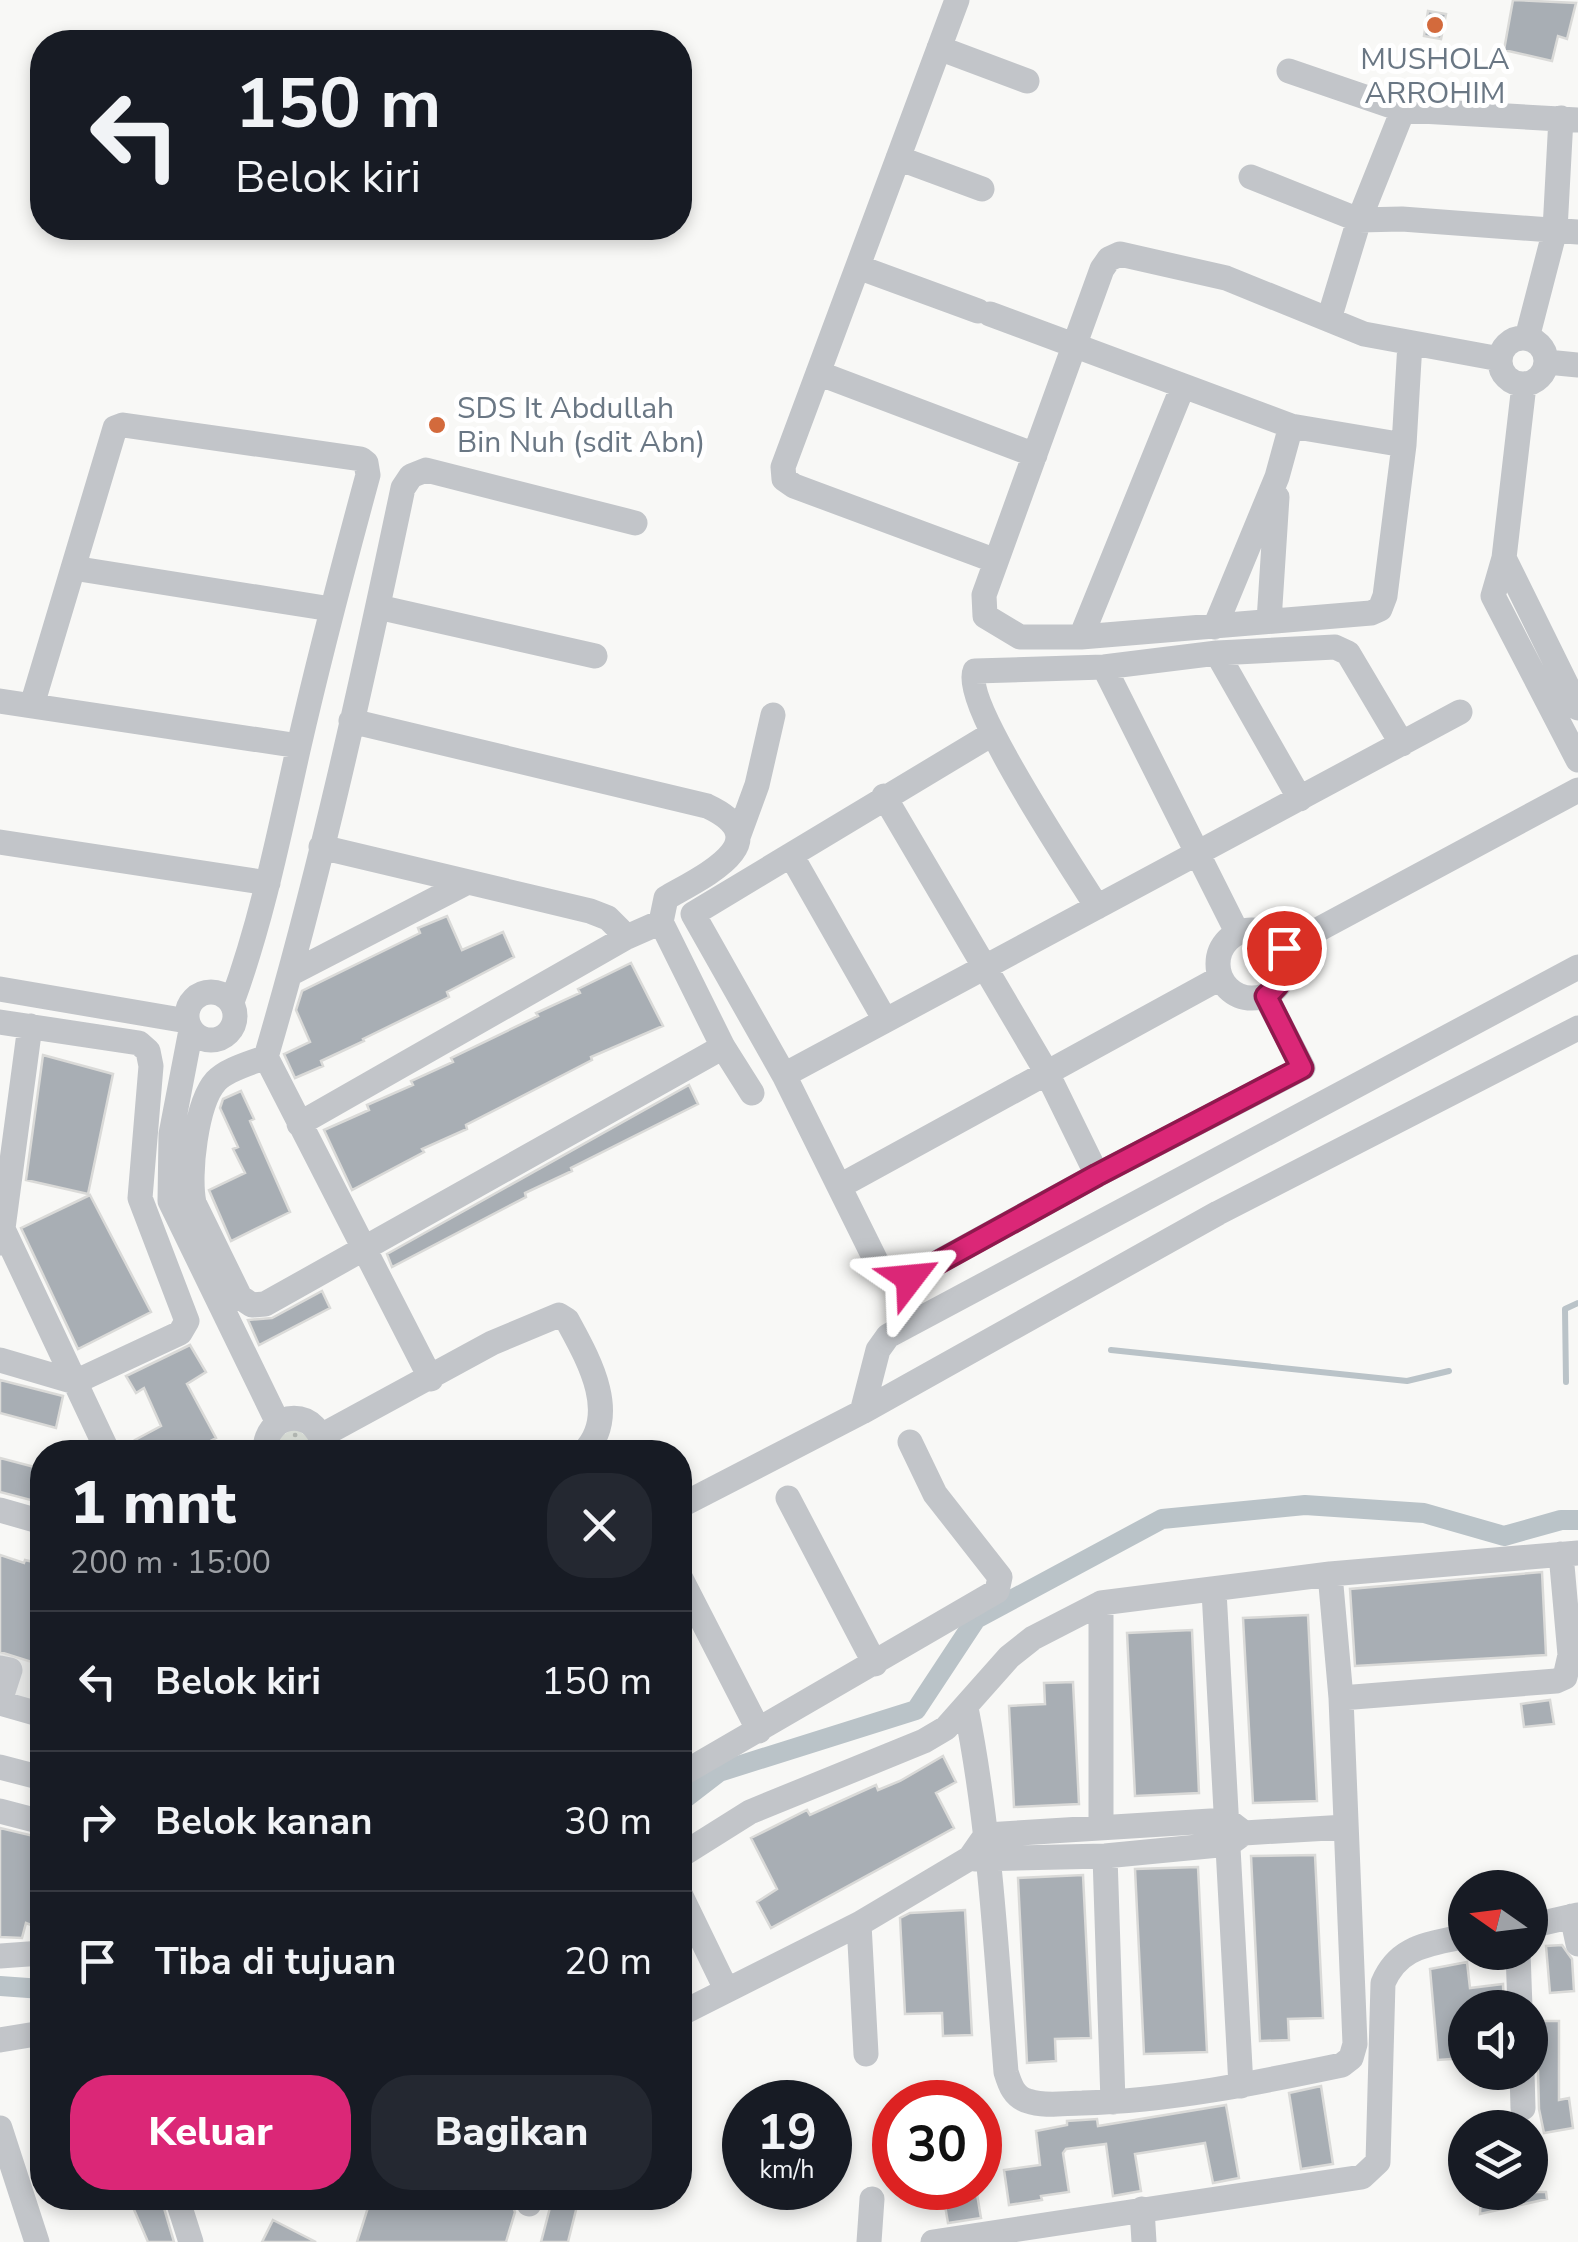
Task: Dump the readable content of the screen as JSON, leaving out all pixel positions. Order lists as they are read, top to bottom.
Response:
{
  "places": ["MUSHOLA ARROHIM", "SDS It Abdullah Bin Nuh (sdit Abn)"],
  "north": "left",
  "page": {
    "turn": ["150 m", "Belok kiri"],
    "heading": ["1 mnt", "200 m · 15:00"],
    "list": [
      {
        "name": "Belok kiri",
        "value": "150 m"
      },
      {
        "name": "Belok kanan",
        "value": "30 m"
      },
      {
        "name": "Tiba di tujuan",
        "value": "20 m"
      }
    ],
    "buttons": ["Keluar", "Bagikan"],
    "speed": "19 km/h",
    "limit": "30"
  }
}
